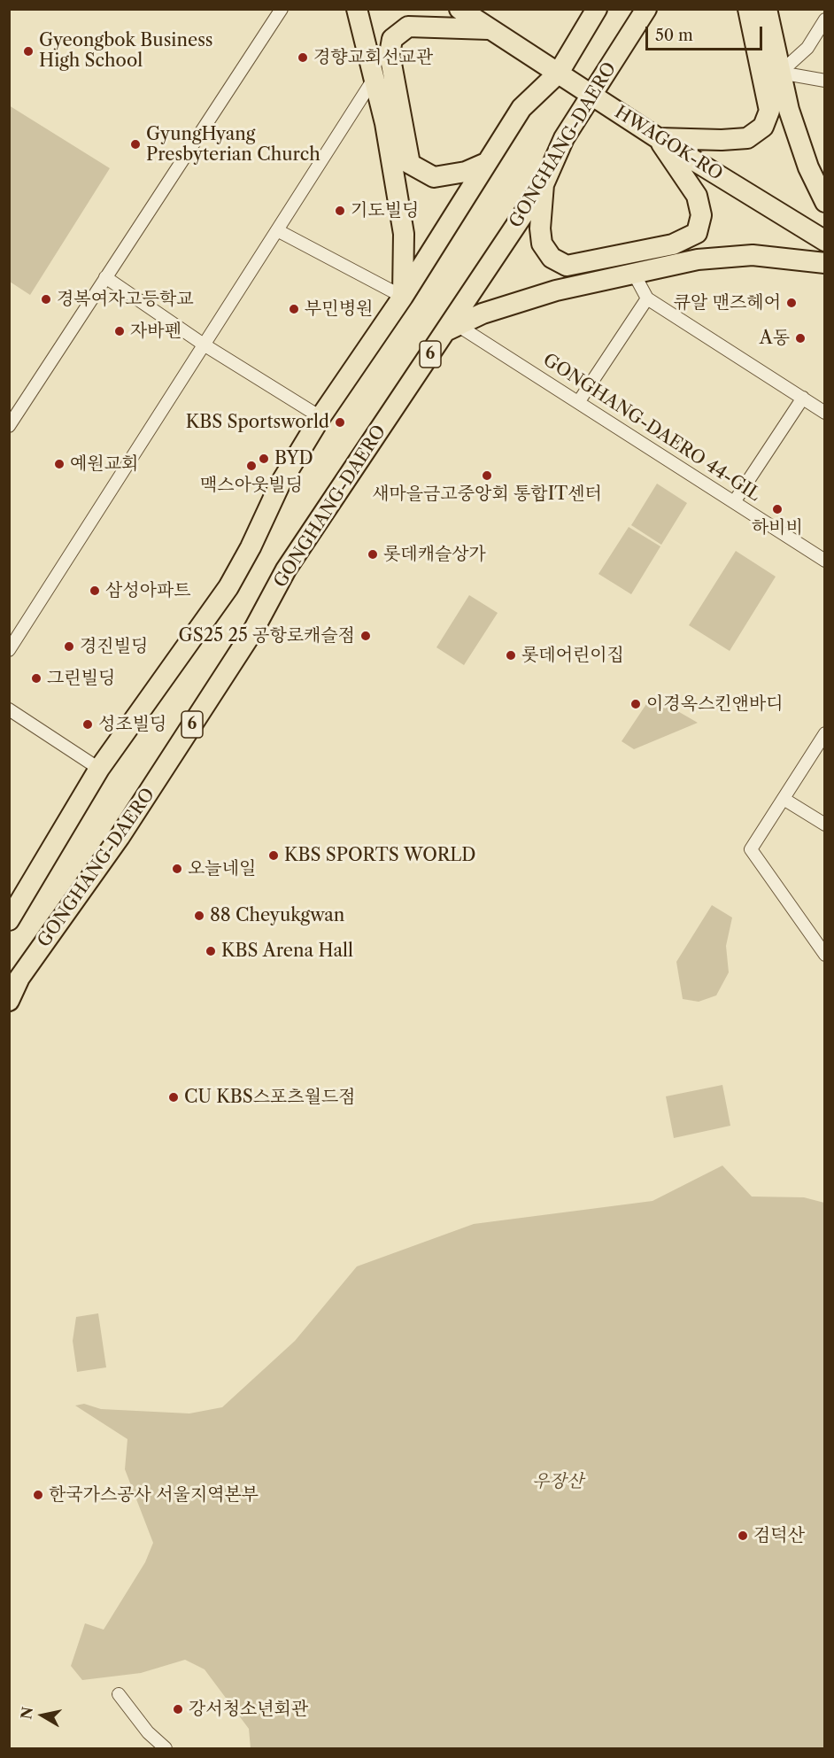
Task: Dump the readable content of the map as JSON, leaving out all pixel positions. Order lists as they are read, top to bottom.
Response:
{
  "streets": {
    "main road": ["HWAGOK-RO", "GONGHANG-DAERO", "6"],
    "street": ["GONGHANG-DAERO 44-GIL"]
  },
  "crossings": [
    ["HWAGOK-RO", "GONGHANG-DAERO"],
    ["GONGHANG-DAERO", "GONGHANG-DAERO 44-GIL"]
  ],
  "parks": ["우장산"],
  "places": [
    "Gyeongbok Business High School",
    "경향교회선교관",
    "GyungHyang Presbyterian Church",
    "기도빌딩",
    "경복여자고등학교",
    "큐알 맨즈헤어",
    "부민병원",
    "자바펜",
    "A동",
    "KBS Sportsworld",
    "BYD",
    "예원교회",
    "맥스아웃빌딩",
    "새마을금고중앙회 통합IT센터",
    "하비비",
    "롯데캐슬상가",
    "삼성아파트",
    "GS25 25 공항로캐슬점",
    "경진빌딩",
    "롯데어린이집",
    "그린빌딩",
    "이경옥스킨앤바디",
    "성조빌딩",
    "KBS SPORTS WORLD",
    "오늘네일",
    "88 Cheyukgwan",
    "KBS Arena Hall",
    "CU KBS스포츠월드점",
    "한국가스공사 서울지역본부",
    "검덕산",
    "강서청소년회관"
  ],
  "scale_bar": "50 m",
  "north": "left"
}
